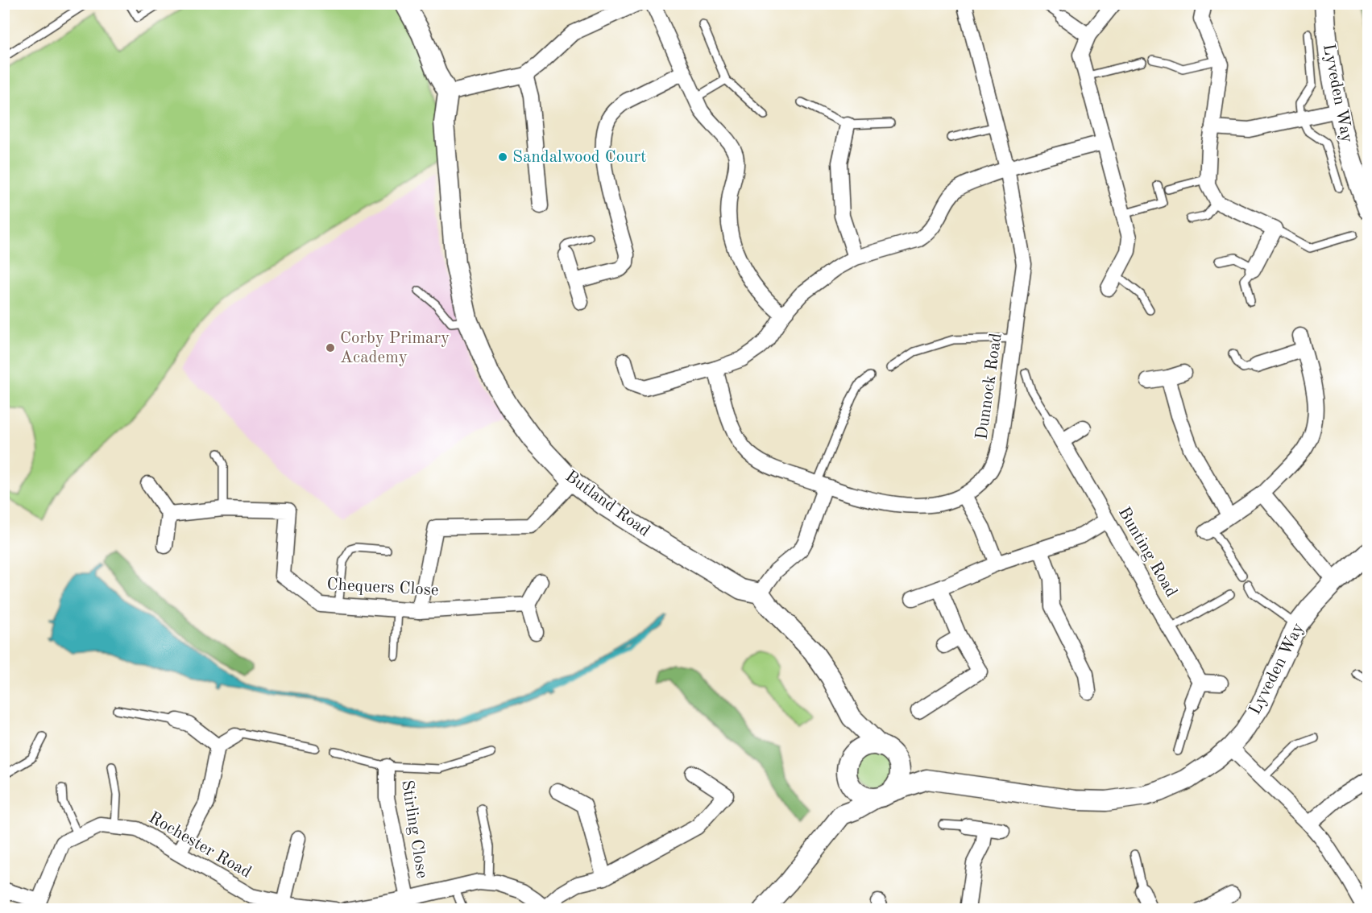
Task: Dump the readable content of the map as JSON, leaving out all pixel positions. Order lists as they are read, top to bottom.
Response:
{
  "streets": {
    "street": [
      "Lyveden Way",
      "Dunnock Road",
      "Butland Road",
      "Bunting Road",
      "Chequers Close",
      "Stirling Close",
      "Rochester Road"
    ]
  },
  "places": ["Sandalwood Court", "Corby Primary Academy"]
}
